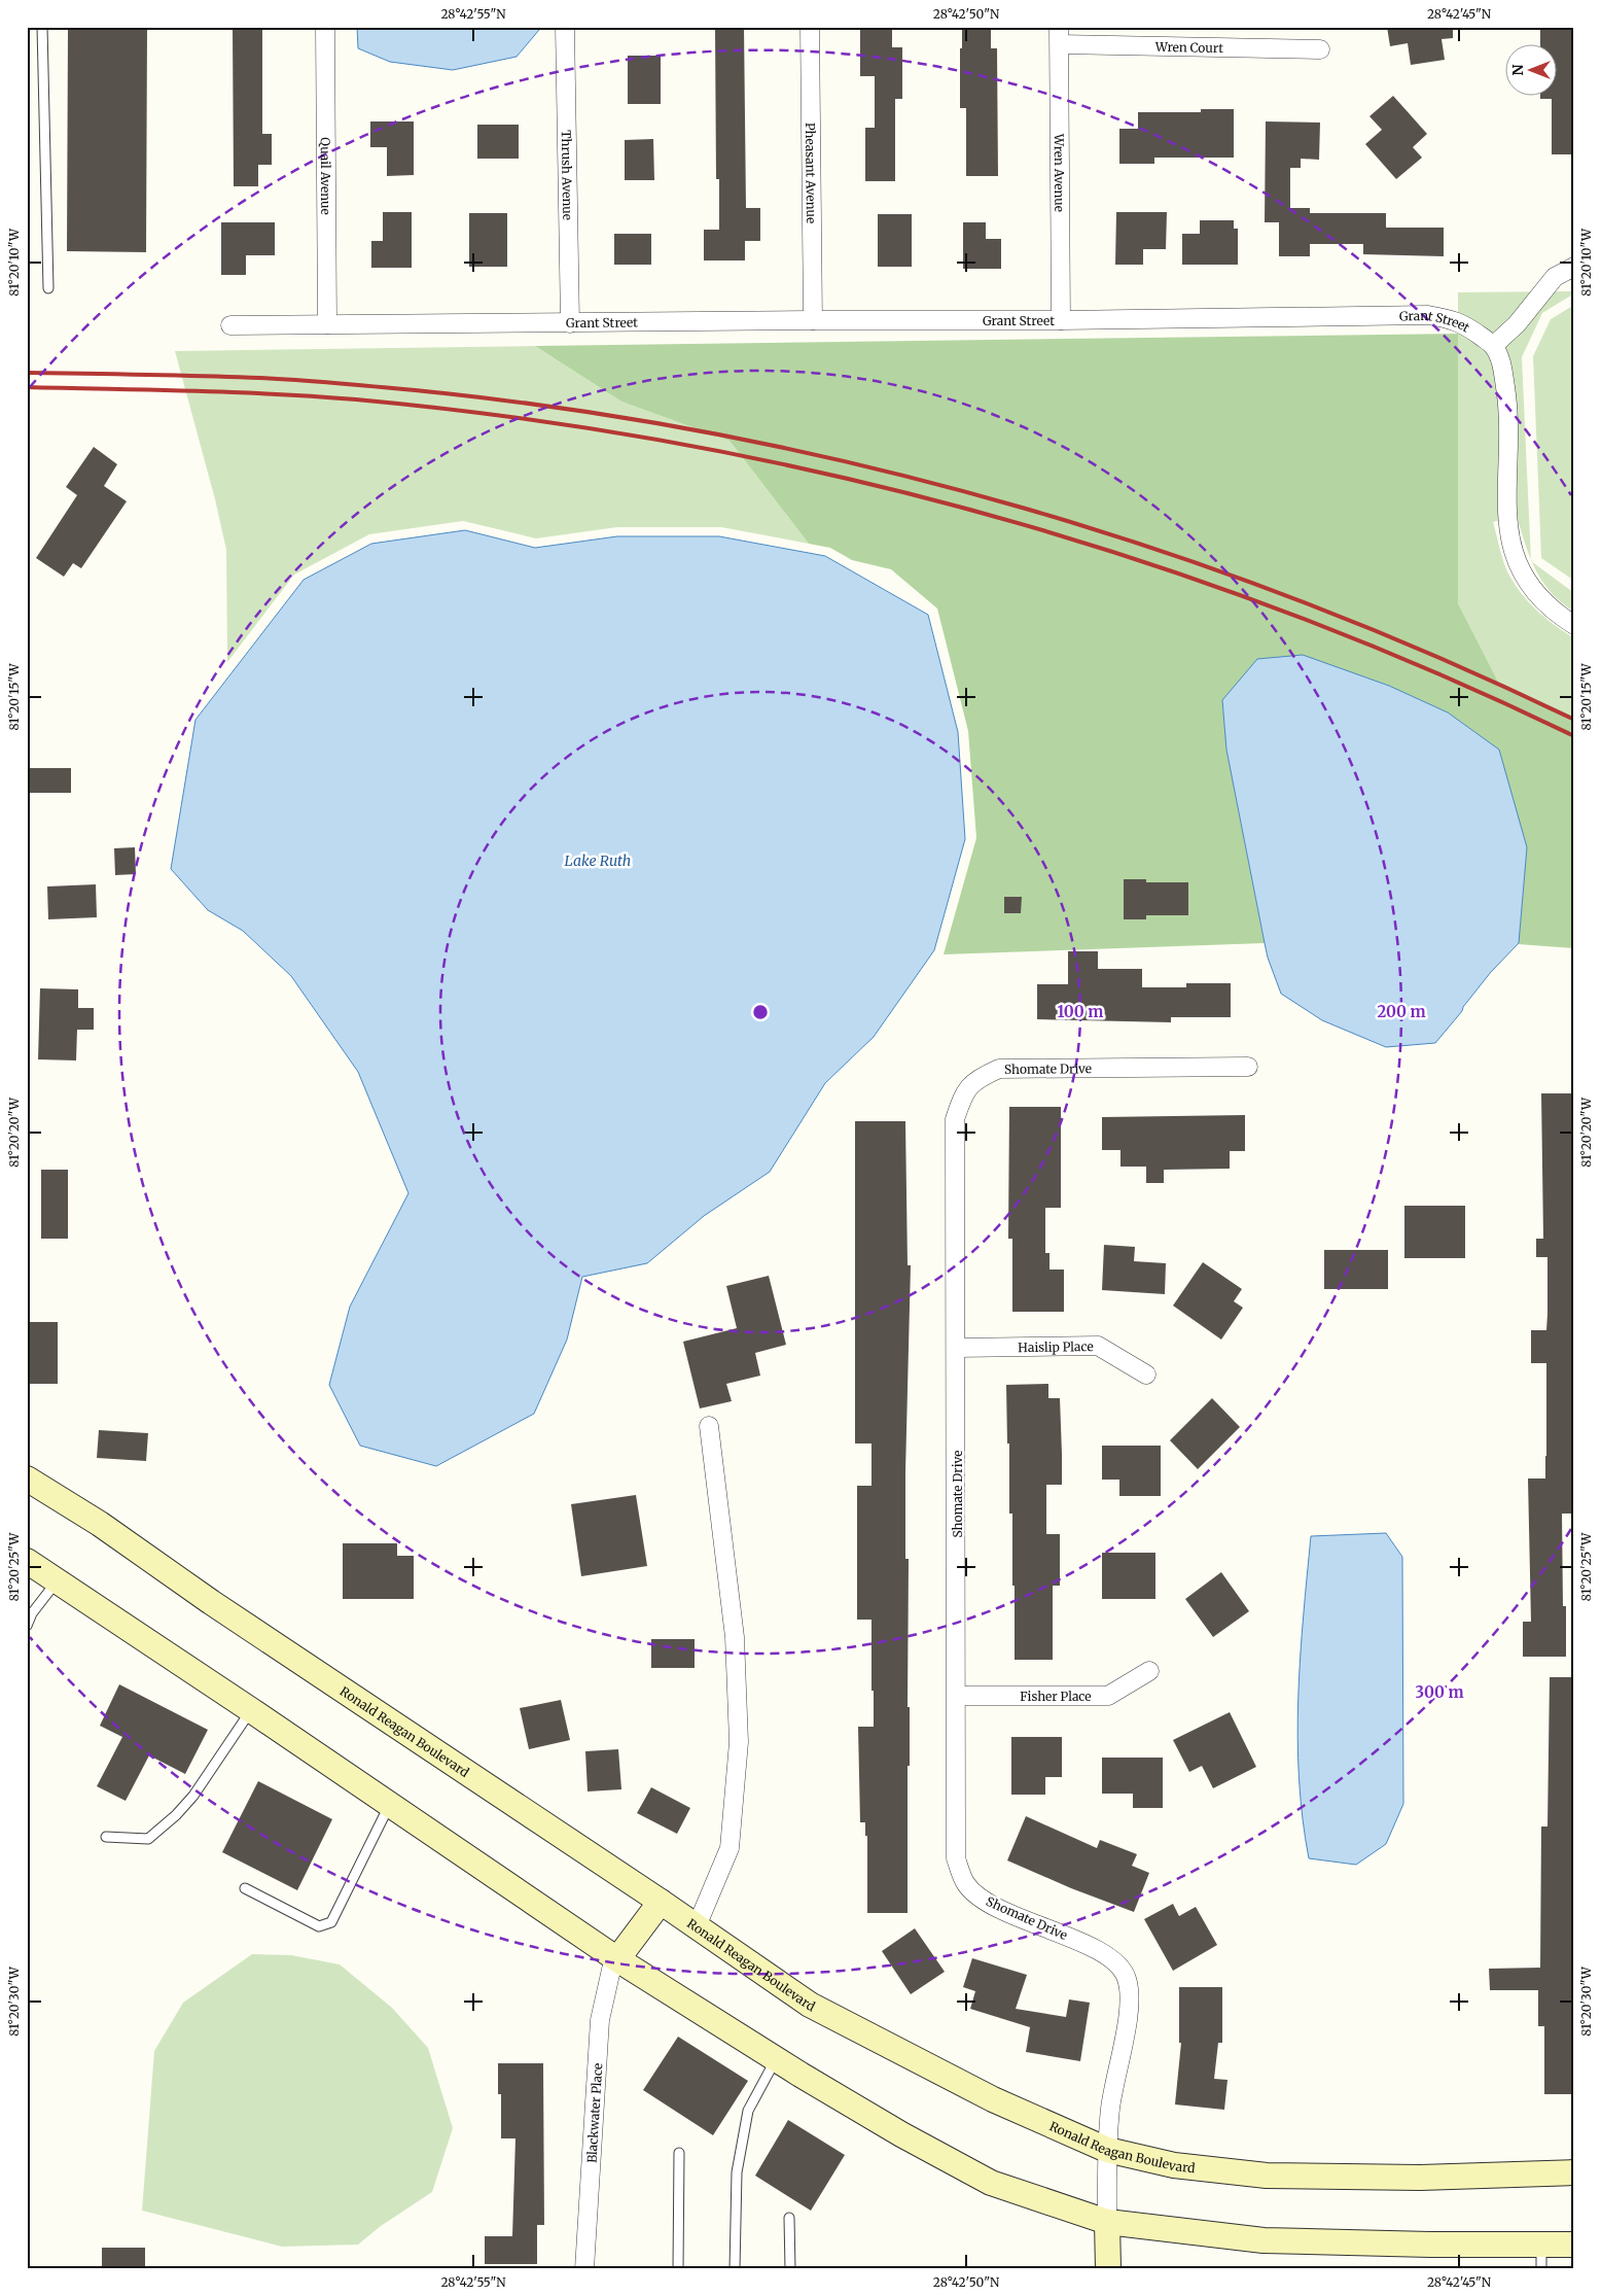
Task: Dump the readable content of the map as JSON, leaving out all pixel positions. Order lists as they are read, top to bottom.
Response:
{
  "streets": {
    "main road": ["Ronald Reagan Boulevard"],
    "street": [
      "Wren Court",
      "Pheasant Avenue",
      "Wren Avenue",
      "Quail Avenue",
      "Thrush Avenue",
      "Grant Street",
      "Shomate Drive",
      "Haislip Place",
      "Fisher Place",
      "Blackwater Place"
    ]
  },
  "crossings": [
    ["Wren Court", "Wren Avenue"],
    ["Pheasant Avenue", "Grant Street"],
    ["Wren Avenue", "Grant Street"],
    ["Quail Avenue", "Grant Street"],
    ["Thrush Avenue", "Grant Street"],
    ["Shomate Drive", "Haislip Place"],
    ["Shomate Drive", "Fisher Place"],
    ["Shomate Drive", "Ronald Reagan Boulevard"]
  ],
  "water": ["Lake Ruth"],
  "north": "left",
  "coordinates": [
    "28°42'55\"N",
    "28°42'50\"N",
    "28°42'45\"N",
    "81°20'10\"W",
    "81°20'15\"W",
    "81°20'20\"W",
    "81°20'25\"W",
    "81°20'30\"W"
  ],
  "rings": ["100 m", "200 m", "300 m"]
}
